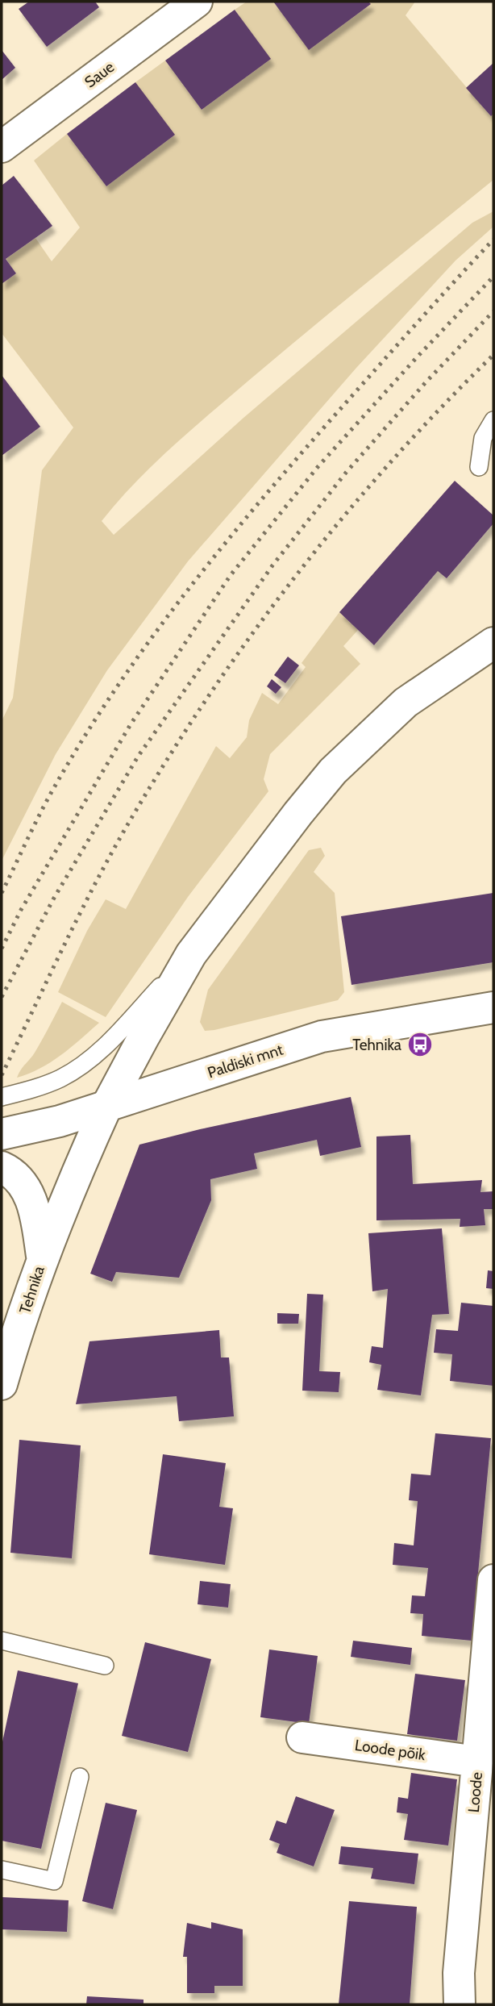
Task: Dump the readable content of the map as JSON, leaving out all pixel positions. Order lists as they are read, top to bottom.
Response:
{
  "streets": {
    "street": [
      "Saue",
      "Paldiski mnt",
      "Tehnika",
      "Loode põik",
      "Loode"
    ]
  },
  "crossings": [
    ["Paldiski mnt", "Tehnika"],
    ["Loode põik", "Loode"]
  ],
  "places": {
    "bus stop": ["Tehnika"]
  }
}
